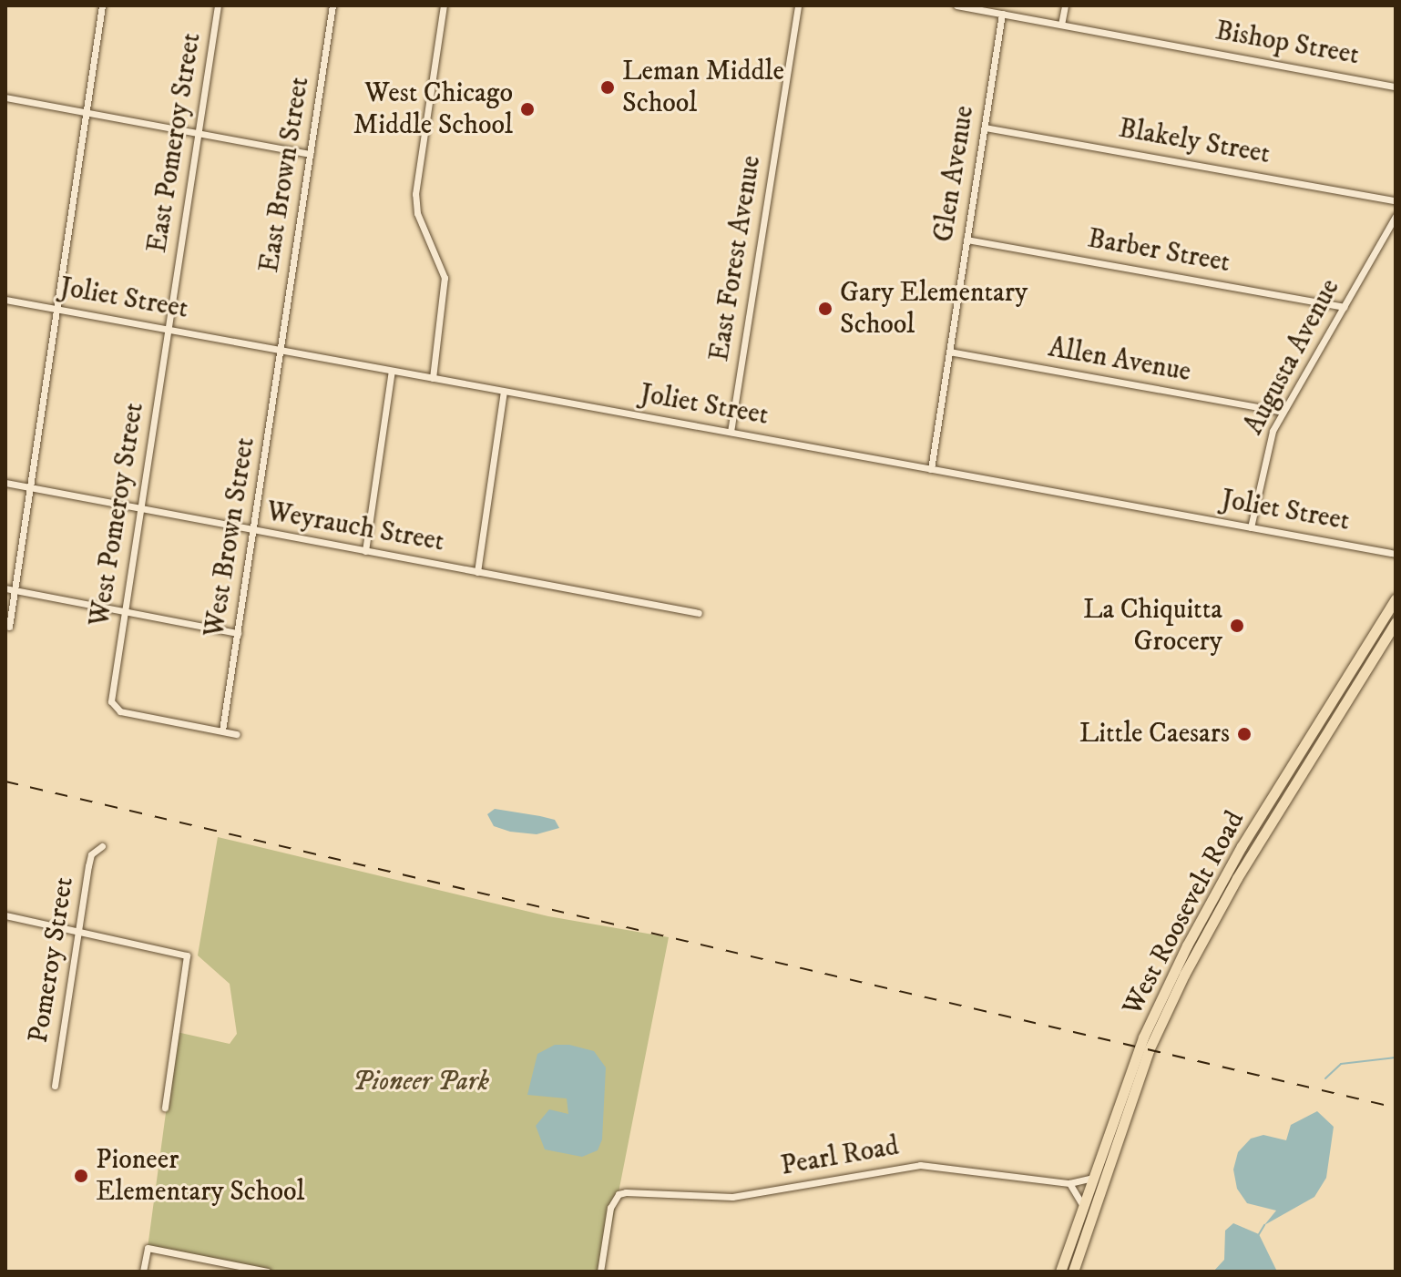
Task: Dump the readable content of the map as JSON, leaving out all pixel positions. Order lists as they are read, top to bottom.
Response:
{
  "streets": {
    "main road": ["West Roosevelt Road"],
    "street": [
      "Bishop Street",
      "Blakely Street",
      "East Pomeroy Street",
      "Glen Avenue",
      "East Brown Street",
      "Barber Street",
      "East Forest Avenue",
      "Joliet Street",
      "Augusta Avenue",
      "Allen Avenue",
      "West Pomeroy Street",
      "Weyrauch Street",
      "West Brown Street",
      "Pomeroy Street",
      "Pearl Road"
    ]
  },
  "crossings": [
    ["Bishop Street", "Glen Avenue"],
    ["Blakely Street", "Glen Avenue"],
    ["East Pomeroy Street", "Joliet Street"],
    ["East Pomeroy Street", "West Pomeroy Street"],
    ["Glen Avenue", "Barber Street"],
    ["Glen Avenue", "Joliet Street"],
    ["Glen Avenue", "Allen Avenue"],
    ["East Brown Street", "Joliet Street"],
    ["East Brown Street", "West Brown Street"],
    ["Barber Street", "Augusta Avenue"],
    ["East Forest Avenue", "Joliet Street"],
    ["Joliet Street", "Augusta Avenue"],
    ["Joliet Street", "West Pomeroy Street"],
    ["Joliet Street", "West Brown Street"],
    ["Augusta Avenue", "Allen Avenue"],
    ["West Pomeroy Street", "Weyrauch Street"],
    ["West Pomeroy Street", "West Brown Street"],
    ["Weyrauch Street", "West Brown Street"],
    ["West Roosevelt Road", "Pearl Road"]
  ],
  "parks": ["Pioneer Park"],
  "places": [
    "Leman Middle School",
    "West Chicago Middle School",
    "Gary Elementary School",
    "La Chiquitta Grocery",
    "Little Caesars",
    "Pioneer Elementary School"
  ]
}
